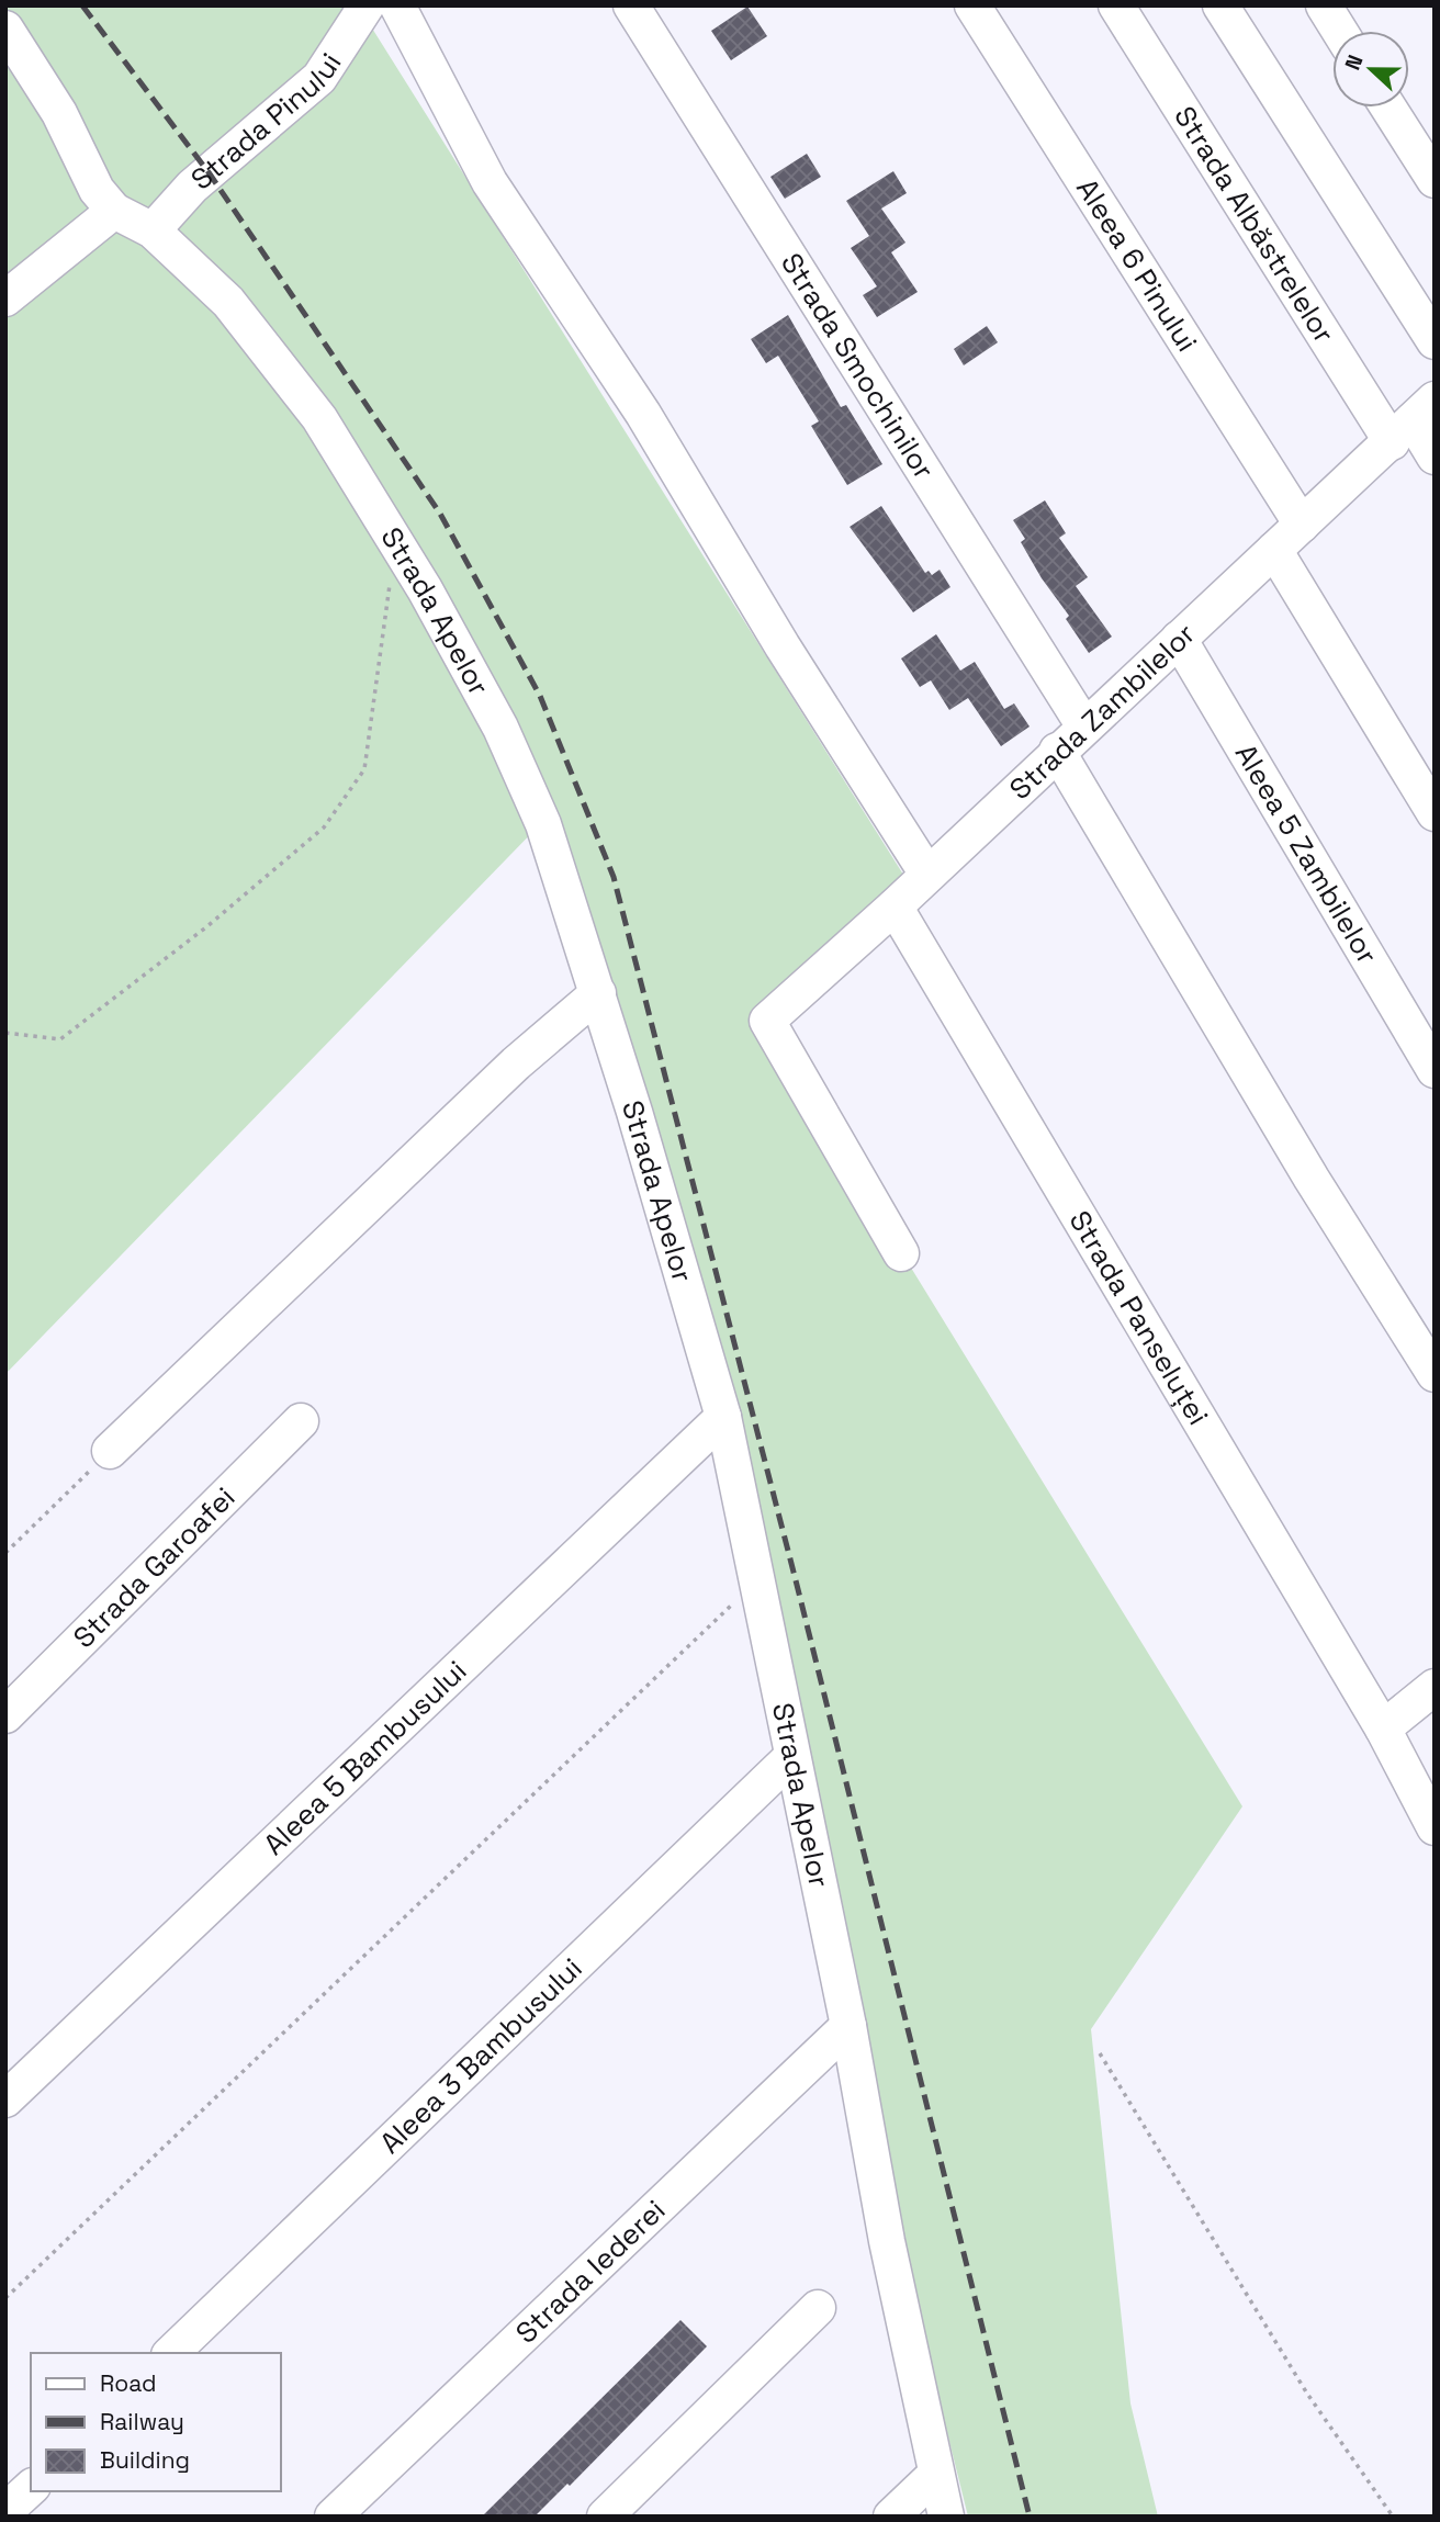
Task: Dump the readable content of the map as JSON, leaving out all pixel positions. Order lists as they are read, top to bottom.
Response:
{
  "streets": {
    "street": [
      "Strada Pinului",
      "Strada Albăstrelelor",
      "Aleea 6 Pinului",
      "Strada Smochinilor",
      "Strada Apelor",
      "Strada Zambilelor",
      "Aleea 5 Zambilelor",
      "Strada Panseluței",
      "Strada Garoafei",
      "Aleea 5 Bambusului",
      "Aleea 3 Bambusului",
      "Strada Iederei"
    ]
  },
  "crossings": [
    ["Strada Pinului", "Strada Apelor"],
    ["Strada Albăstrelelor", "Strada Zambilelor"],
    ["Aleea 6 Pinului", "Strada Zambilelor"],
    ["Strada Smochinilor", "Strada Zambilelor"],
    ["Strada Apelor", "Aleea 5 Bambusului"],
    ["Strada Apelor", "Aleea 3 Bambusului"],
    ["Strada Apelor", "Strada Iederei"],
    ["Strada Zambilelor", "Aleea 5 Zambilelor"],
    ["Strada Zambilelor", "Strada Panseluței"]
  ],
  "legend": ["Road", "Railway", "Building"],
  "north": "left"
}
